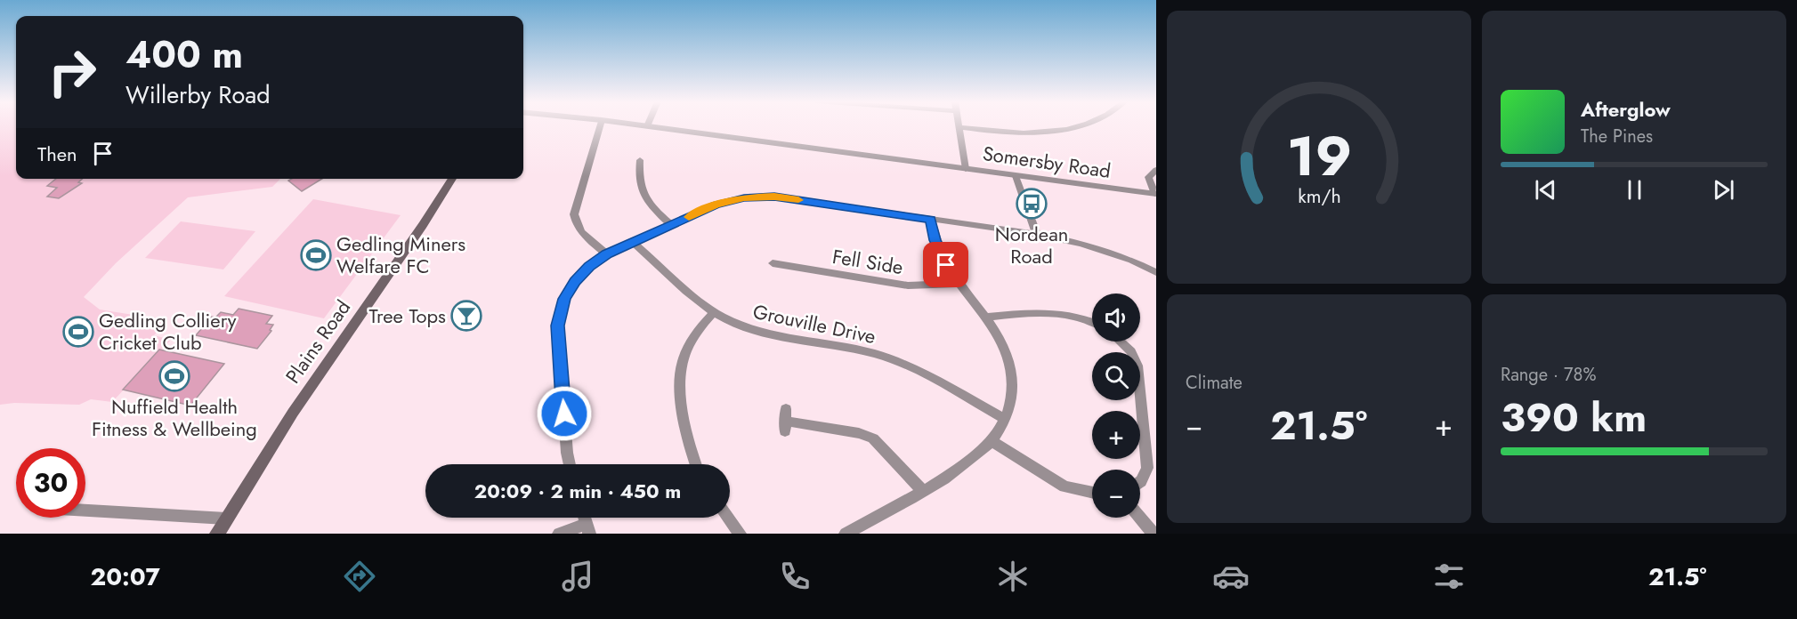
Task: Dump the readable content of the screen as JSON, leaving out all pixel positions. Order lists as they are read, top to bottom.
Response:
{
  "streets": {
    "main road": ["Plains Road"],
    "street": ["Somersby Road", "Fell Side", "Grouville Drive"]
  },
  "places": {
    "bus stop": ["Nordean Road"],
    "sports": ["Gedling Miners Welfare FC", "Gedling Colliery Cricket Club", "Nuffield Health Fitness & Wellbeing"],
    "bar": ["Tree Tops"]
  },
  "page": {
    "turn": ["400 m", "Willerby Road"],
    "song": ["Afterglow", "The Pines"],
    "then": "Then",
    "map_buttons": ["+", "−"],
    "tile": [
      "Climate",
      ["Range · 78%", "390 km"]
    ],
    "heat": ["−", "21.5°", "+"],
    "limit": "30",
    "trip": "20:09 · 2 min · 450 m",
    "tabs": ["20:07", "21.5°"],
    "gauge": ["19", "km/h"]
  }
}
